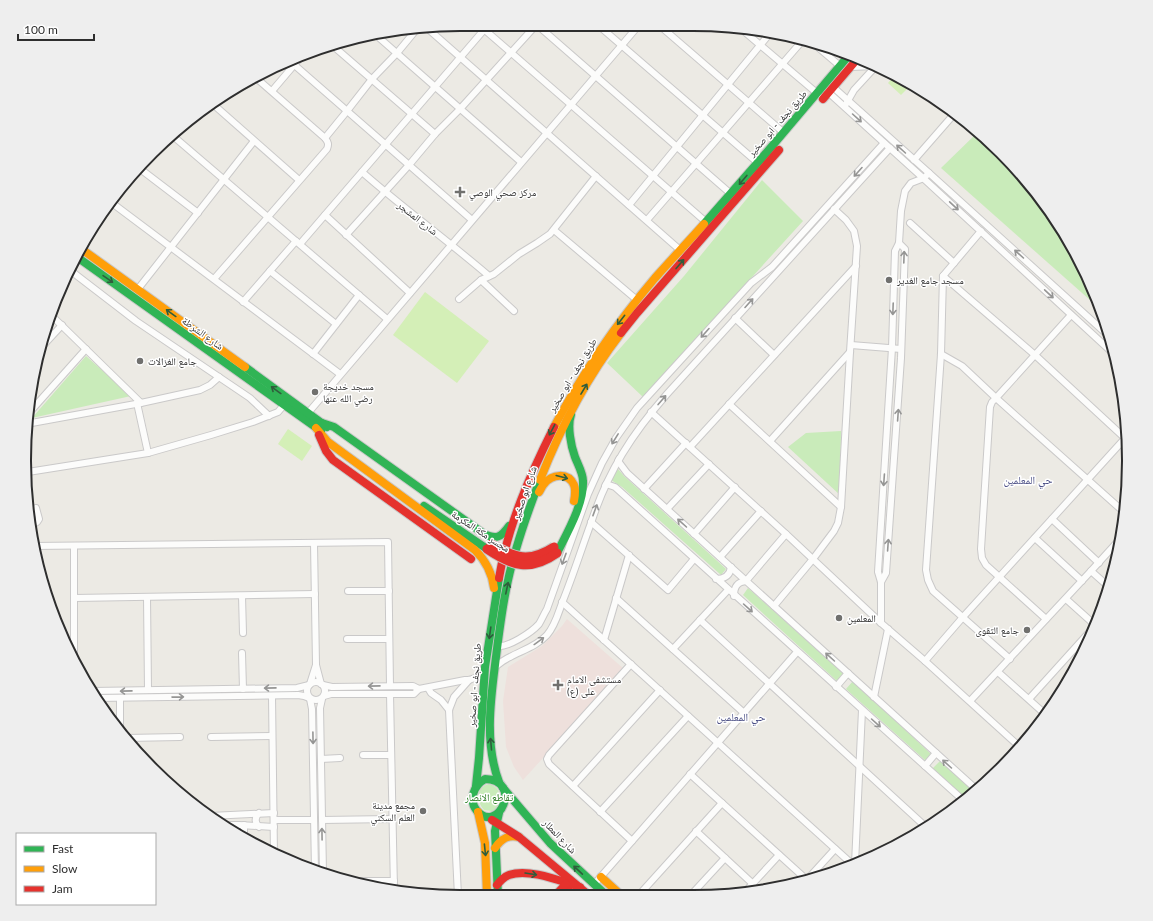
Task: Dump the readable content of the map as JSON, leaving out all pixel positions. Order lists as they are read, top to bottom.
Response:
{
  "streets": {
    "main road": [
      "طريق نجف - ابو صخير",
      "شارع الشرطة",
      "شارع ابو صخير",
      "مجسر مكة المكرمة",
      "شارع المطار"
    ],
    "street": ["شارع المشجر"]
  },
  "crossings": [
    ["طريق نجف - ابو صخير", "شارع ابو صخير"],
    ["طريق نجف - ابو صخير", "شارع المطار"],
    ["شارع الشرطة", "مجسر مكة المكرمة"]
  ],
  "one_way": ["شارع ابو صخير"],
  "districts": ["حي المعلمین", "حي المعلمين"],
  "parks": ["تقاطع الانصار"],
  "places": {
    "health": ["مركز صحي الوصي", "مستشفی الامام علی (ع)"],
    "other": [
      "مسجد جامع الغدير",
      "جامع الغزالات",
      "مسجد خديجة رضي الله عنها",
      "المعلمين",
      "جامع التقوى",
      "مجمع مدينة العلم السكني"
    ]
  },
  "legend": ["Fast", "Slow", "Jam"],
  "scale_bar": "100 m"
}
